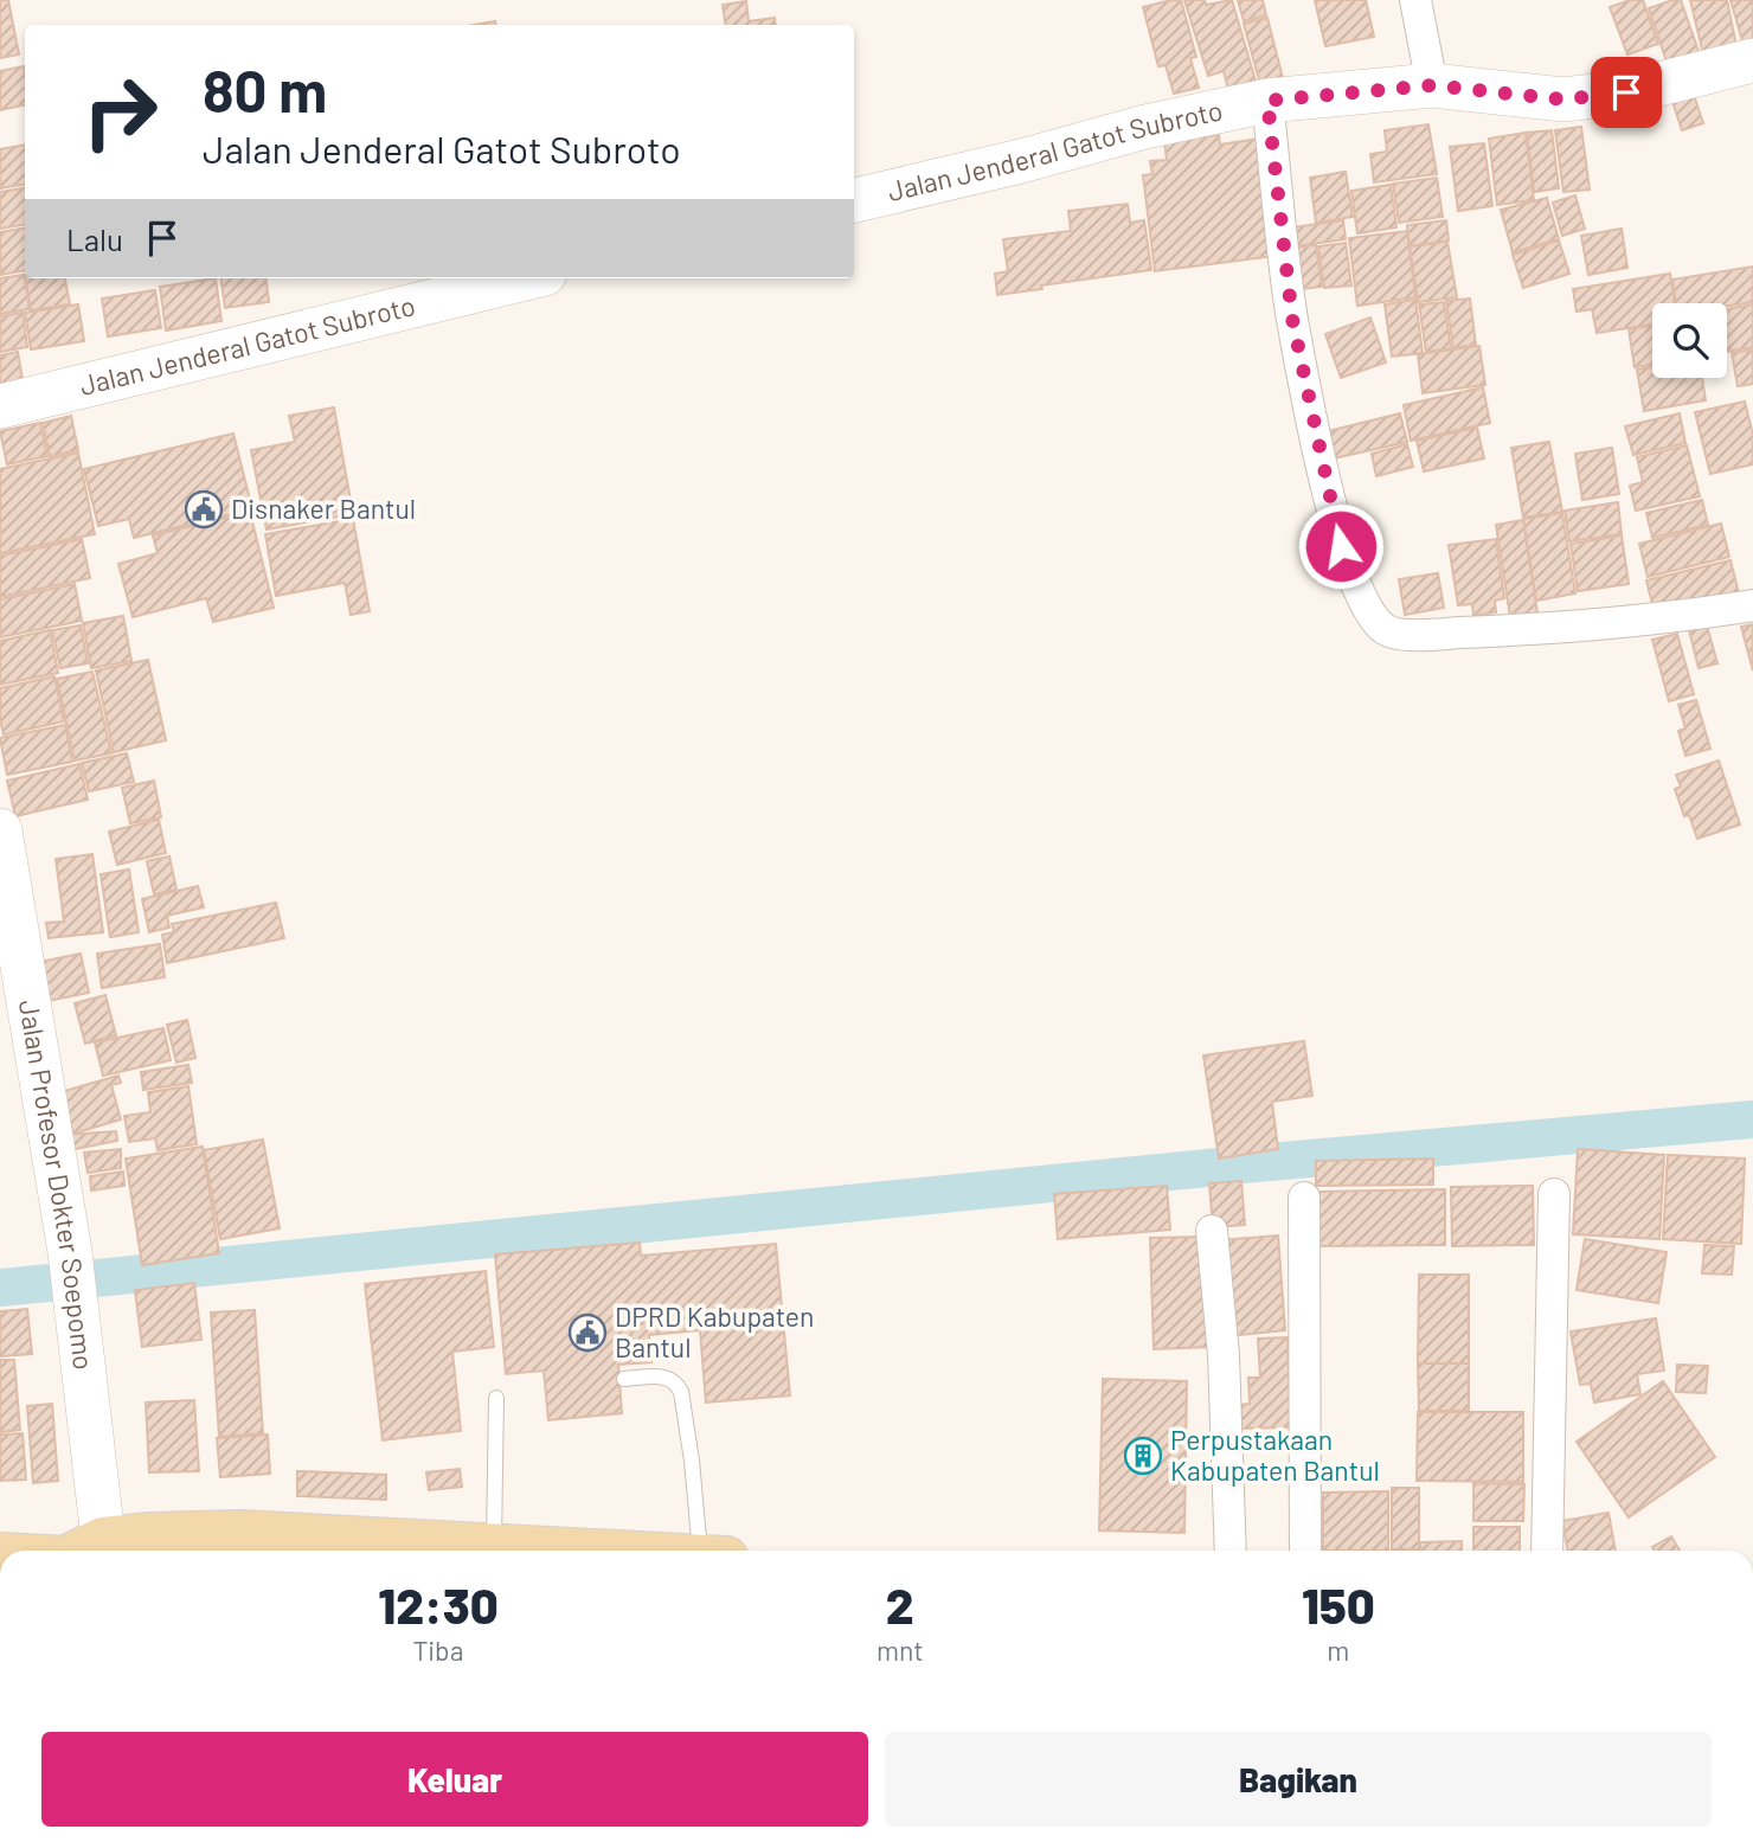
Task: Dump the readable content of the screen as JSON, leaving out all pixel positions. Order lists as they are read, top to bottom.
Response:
{
  "streets": {
    "main road": ["Jalan Jenderal Gatot Subroto", "Jalan Profesor Dokter Soepomo"]
  },
  "places": {
    "public building": ["Disnaker Bantul", "DPRD Kabupaten Bantul"],
    "building": ["Perpustakaan Kabupaten Bantul"]
  },
  "page": {
    "turn": ["80 m", "Jalan Jenderal Gatot Subroto"],
    "then": "Lalu",
    "eta": [
      "12:30",
      "Tiba",
      "2",
      "mnt",
      "150",
      "m"
    ],
    "buttons": ["Keluar", "Bagikan"]
  }
}
